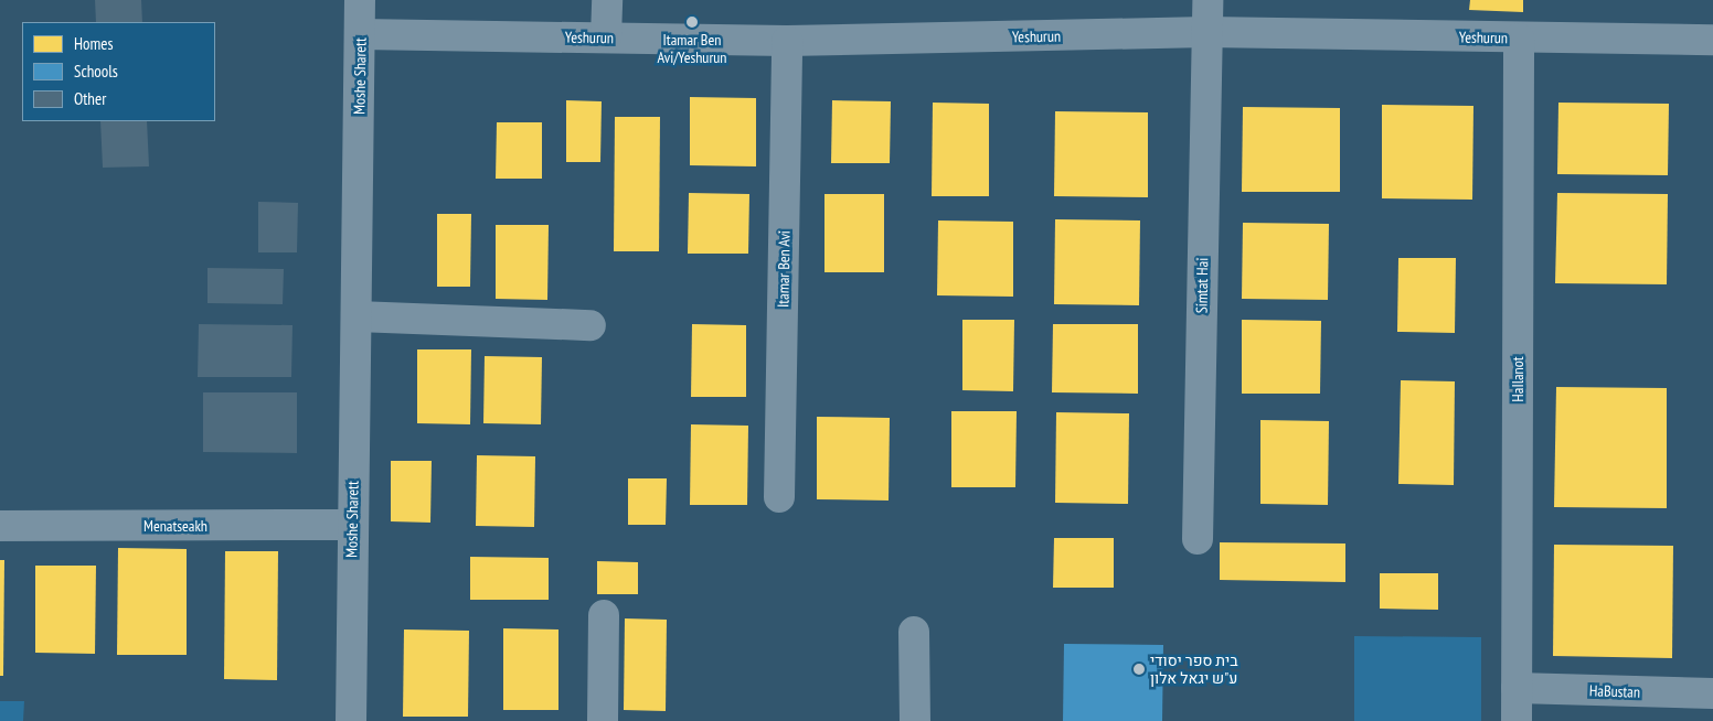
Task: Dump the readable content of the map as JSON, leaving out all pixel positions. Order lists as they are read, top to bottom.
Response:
{
  "streets": {
    "street": [
      "Yeshurun",
      "Moshe Sharett",
      "Itamar Ben Avi",
      "Simtat Hai",
      "HaIlanot",
      "Menatseakh",
      "HaBustan"
    ]
  },
  "crossings": [
    ["Yeshurun", "Moshe Sharett"],
    ["Yeshurun", "Itamar Ben Avi"],
    ["Yeshurun", "Simtat Hai"],
    ["Yeshurun", "HaIlanot"],
    ["Moshe Sharett", "Menatseakh"],
    ["HaIlanot", "HaBustan"]
  ],
  "places": ["Itamar Ben Avi/Yeshurun", "בית ספר יסודי ע\"ש יגאל אלון"],
  "legend": ["Homes", "Schools", "Other"]
}
